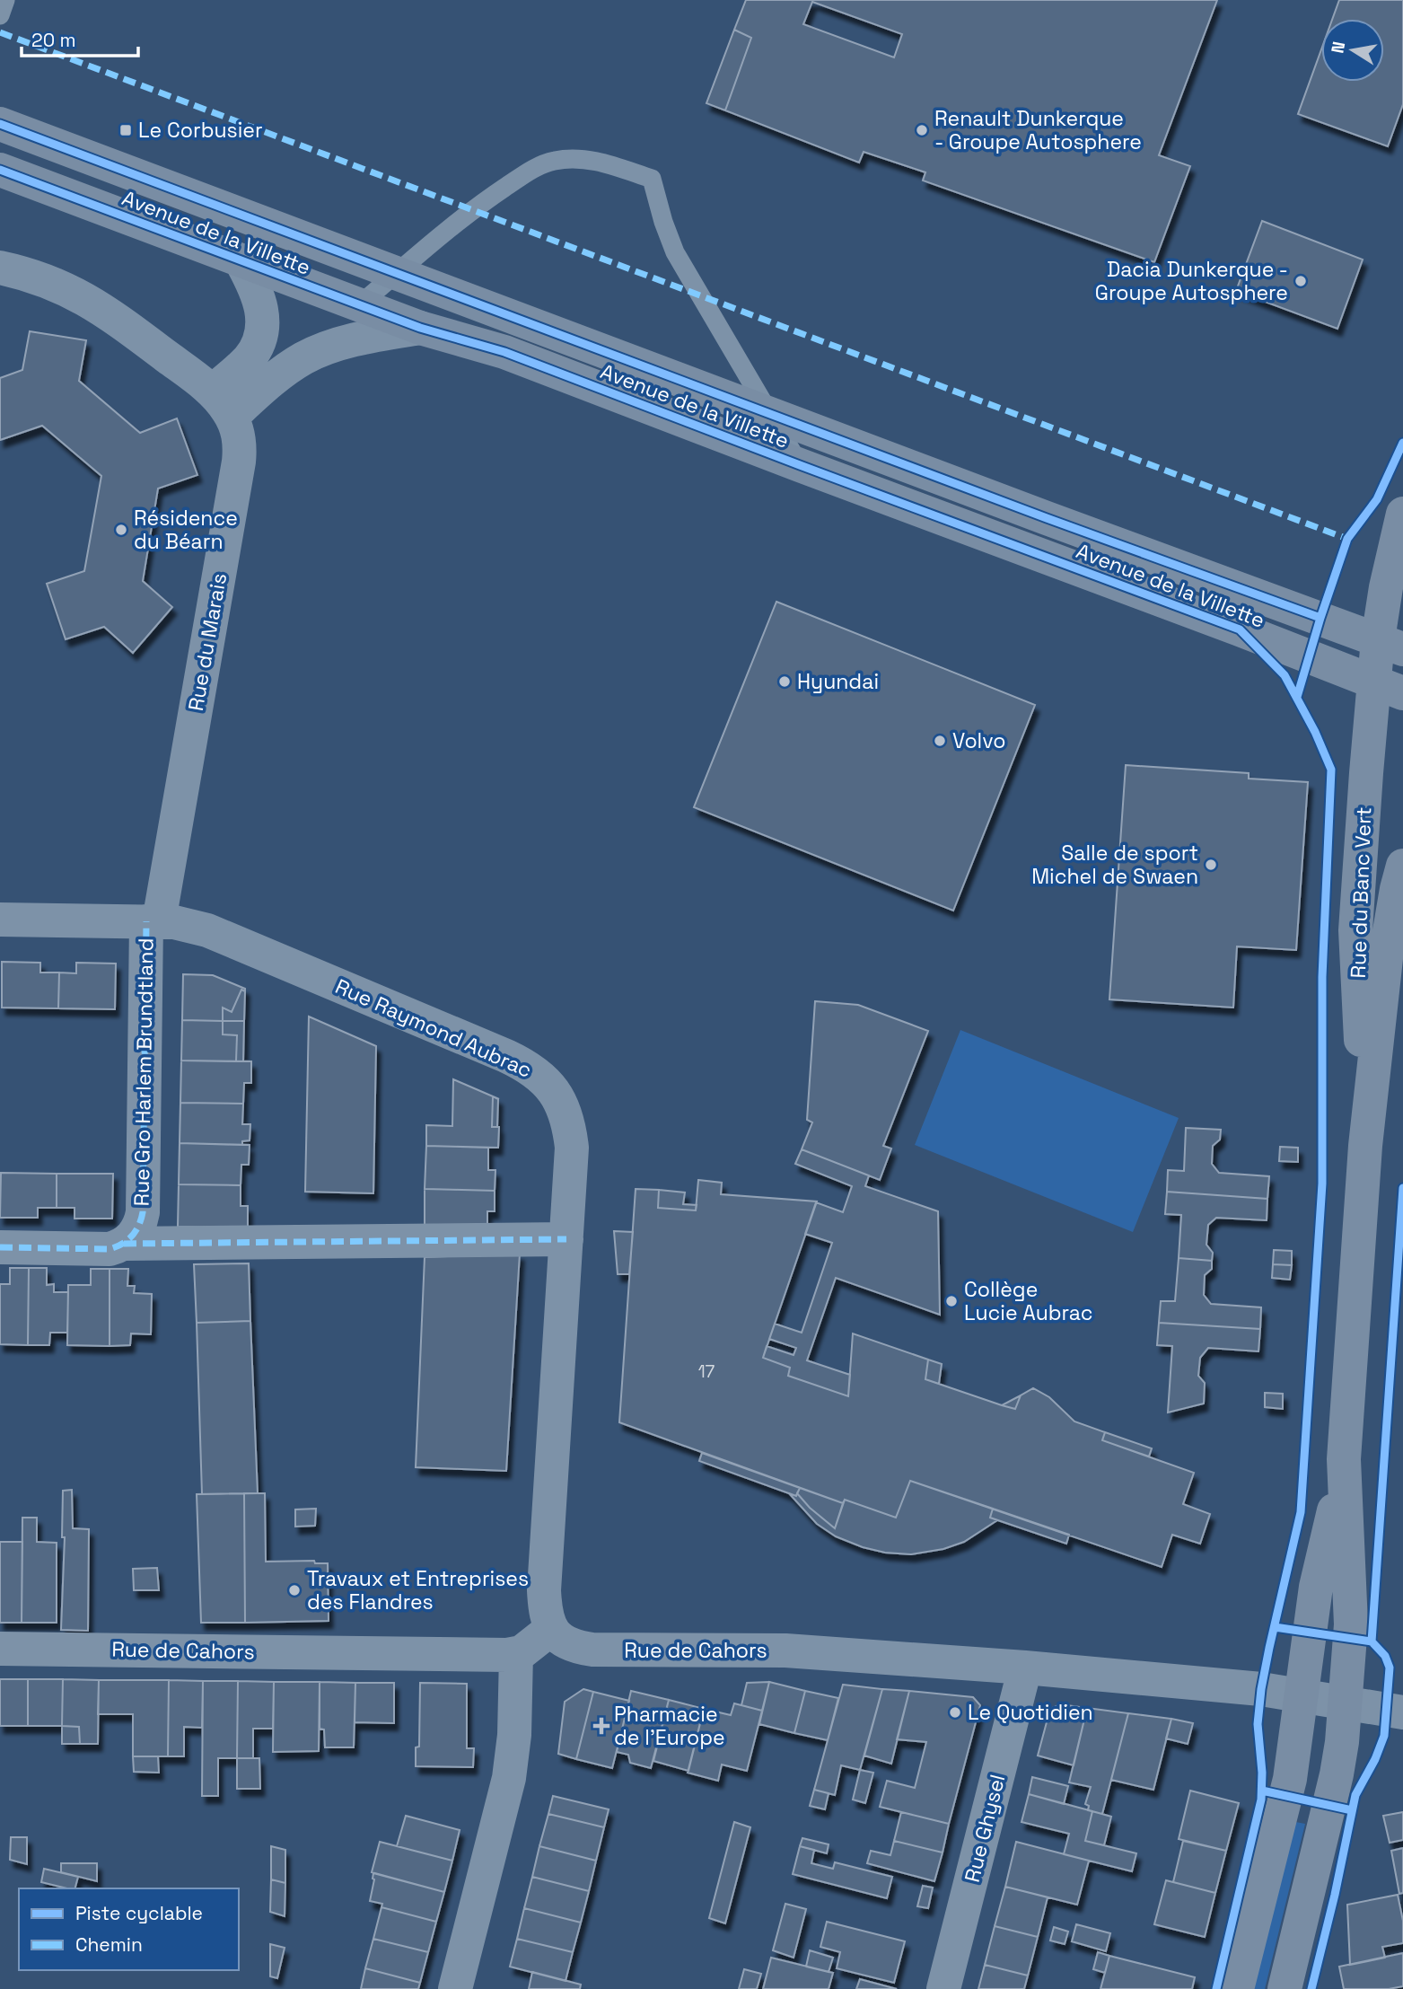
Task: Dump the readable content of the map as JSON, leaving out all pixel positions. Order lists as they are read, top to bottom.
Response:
{
  "streets": {
    "main road": ["Avenue de la Villette", "Rue du Banc Vert"],
    "street": [
      "Rue du Marais",
      "Rue Raymond Aubrac",
      "Rue Gro Harlem Brundtland",
      "Rue de Cahors",
      "Rue Ghysel"
    ]
  },
  "crossings": [
    ["Avenue de la Villette", "Rue du Banc Vert"],
    ["Rue du Marais", "Rue Raymond Aubrac"],
    ["Rue du Marais", "Rue Gro Harlem Brundtland"],
    ["Rue du Banc Vert", "Rue de Cahors"],
    ["Rue Raymond Aubrac", "Rue Gro Harlem Brundtland"],
    ["Rue Raymond Aubrac", "Rue de Cahors"],
    ["Rue de Cahors", "Rue Ghysel"]
  ],
  "places": {
    "transit": ["Le Corbusier"],
    "other": [
      "Renault Dunkerque - Groupe Autosphere",
      "Dacia Dunkerque - Groupe Autosphere",
      "Résidence du Béarn",
      "Hyundai",
      "Volvo",
      "Salle de sport Michel de Swaen",
      "Collège Lucie Aubrac",
      "Travaux et Entreprises des Flandres",
      "Le Quotidien"
    ],
    "health": ["Pharmacie de l'Europe"]
  },
  "house_numbers": ["17"],
  "legend": ["Piste cyclable", "Chemin"],
  "scale_bar": "20 m",
  "north": "left"
}
